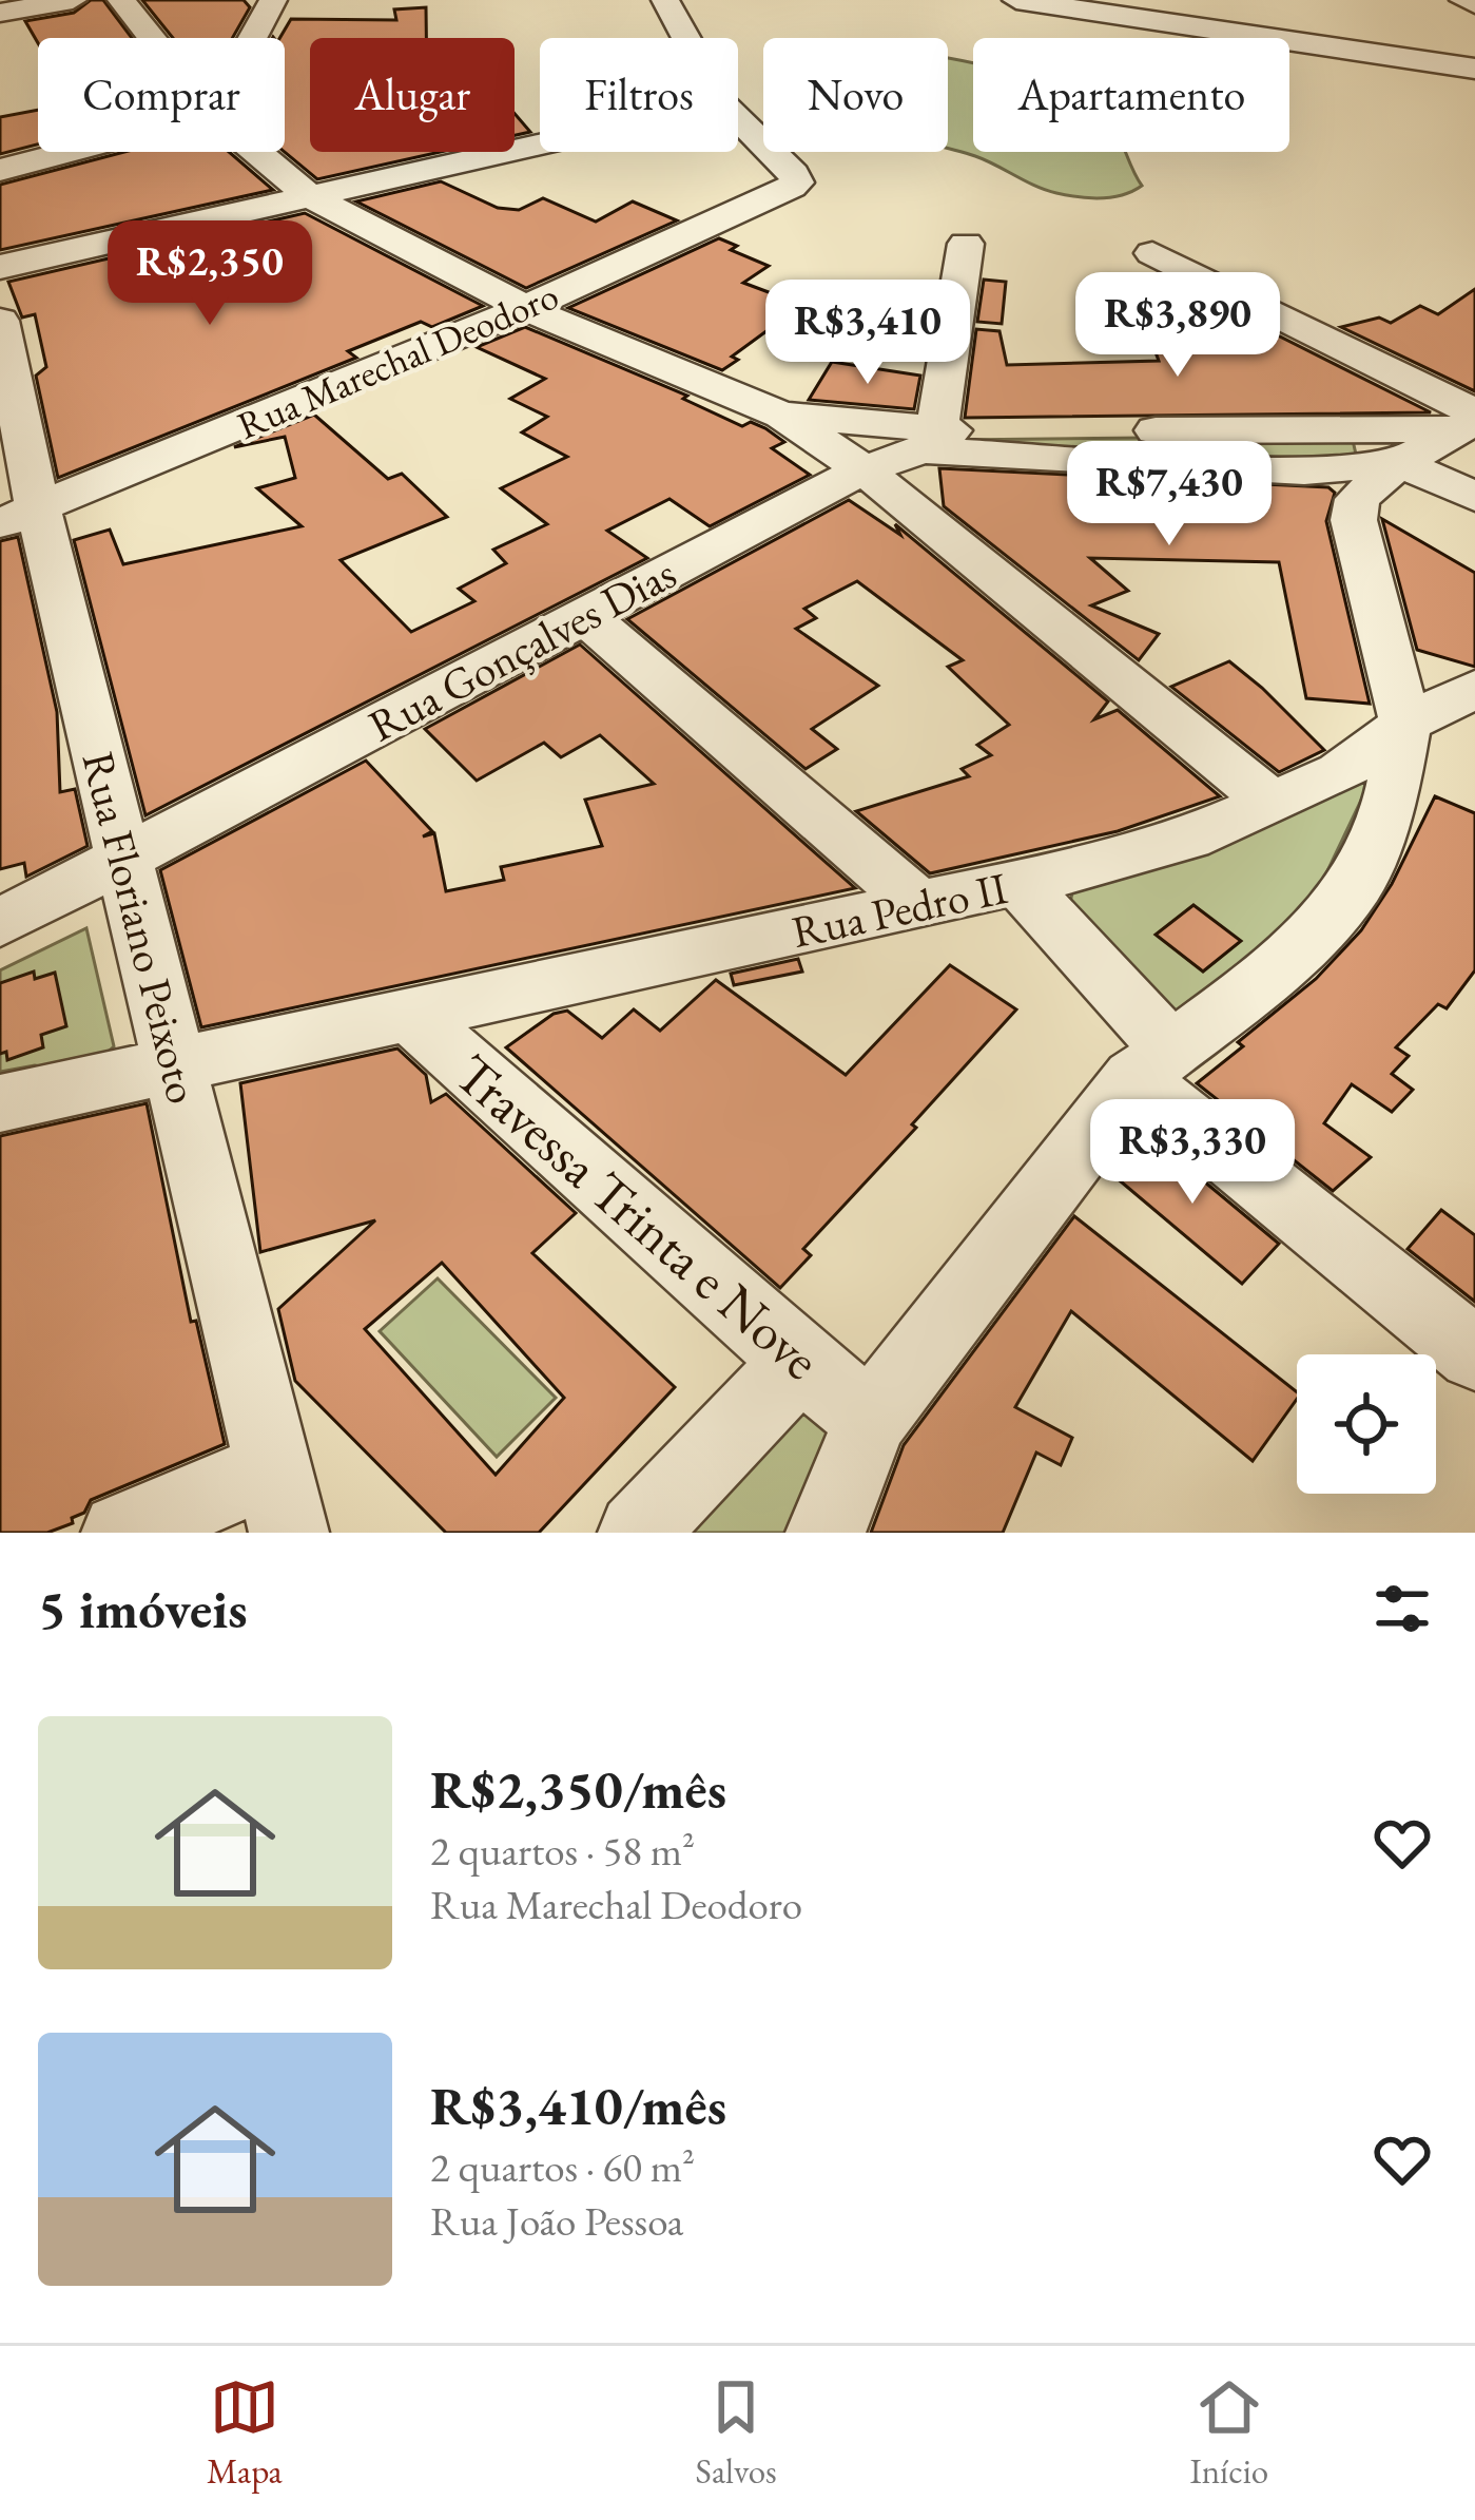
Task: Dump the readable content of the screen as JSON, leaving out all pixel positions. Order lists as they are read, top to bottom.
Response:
{
  "streets": {
    "street": [
      "Rua Marechal Deodoro",
      "Rua Gonçalves Dias",
      "Rua Pedro II",
      "Rua Floriano Peixoto",
      "Travessa Trinta e Nove"
    ]
  },
  "crossings": [
    ["Rua Marechal Deodoro", "Rua Floriano Peixoto"],
    ["Rua Gonçalves Dias", "Rua Floriano Peixoto"],
    ["Rua Pedro II", "Rua Floriano Peixoto"],
    ["Rua Pedro II", "Travessa Trinta e Nove"]
  ],
  "page": {
    "chip": [
      "Comprar",
      "Alugar",
      "Filtros",
      "Novo",
      "Apartamento"
    ],
    "price": [
      "R$2,350",
      "R$3,890",
      "R$3,410",
      "R$7,430",
      "R$3,330"
    ],
    "heading": "5 imóveis",
    "list": [
      {
        "name": "R$2,350/mês",
        "note": "2 quartos · 58 m² · Rua Marechal Deodoro"
      },
      {
        "name": "R$3,410/mês",
        "note": "2 quartos · 60 m² · Rua João Pessoa"
      }
    ],
    "tabs": ["Mapa", "Salvos", "Início"]
  }
}
